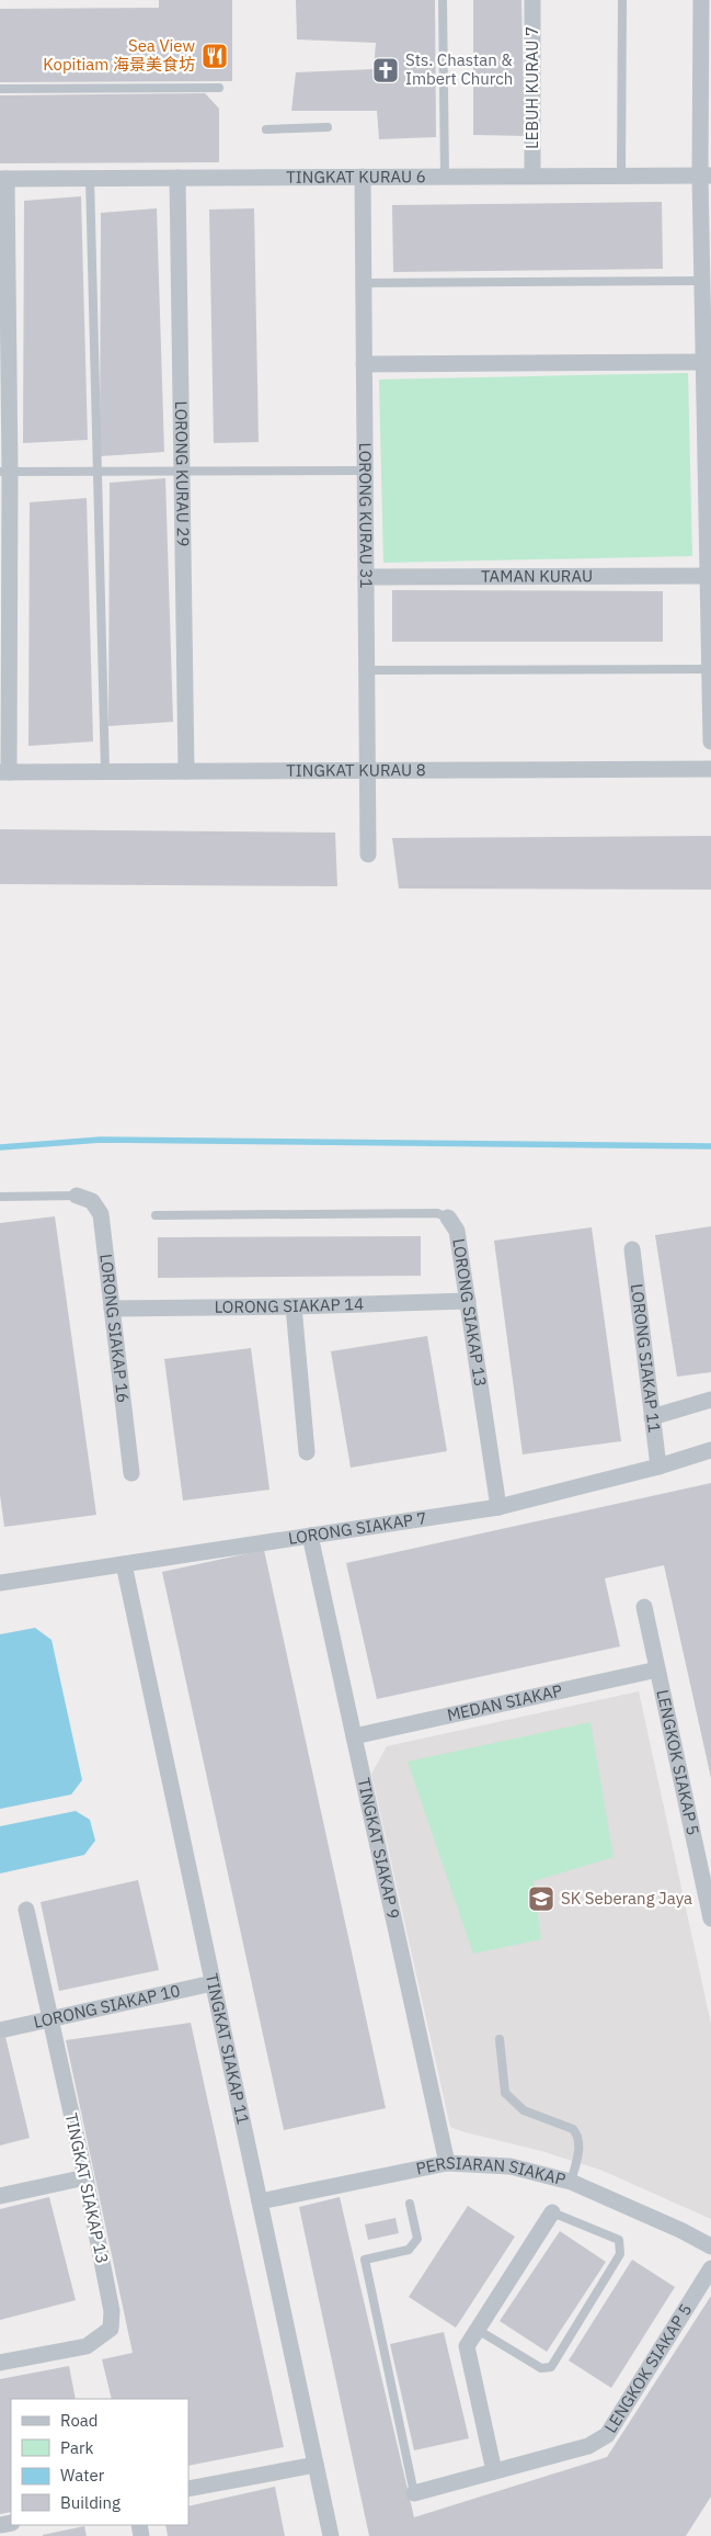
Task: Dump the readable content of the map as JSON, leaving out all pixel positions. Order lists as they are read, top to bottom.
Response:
{
  "streets": {
    "street": [
      "LEBUH KURAU 7",
      "TINGKAT KURAU 6",
      "LORONG KURAU 29",
      "LORONG KURAU 31",
      "TAMAN KURAU",
      "TINGKAT KURAU 8",
      "LORONG SIAKAP 14",
      "LORONG SIAKAP 13",
      "LORONG SIAKAP 16",
      "LORONG SIAKAP 11",
      "LORONG SIAKAP 7",
      "MEDAN SIAKAP",
      "LENGKOK SIAKAP 5",
      "TINGKAT SIAKAP 9",
      "LORONG SIAKAP 10",
      "TINGKAT SIAKAP 11",
      "PERSIARAN SIAKAP",
      "TINGKAT SIAKAP 13"
    ]
  },
  "crossings": [
    ["LEBUH KURAU 7", "TINGKAT KURAU 6"],
    ["TINGKAT KURAU 6", "LORONG KURAU 29"],
    ["TINGKAT KURAU 6", "LORONG KURAU 31"],
    ["LORONG KURAU 29", "TINGKAT KURAU 8"],
    ["LORONG KURAU 31", "TAMAN KURAU"],
    ["LORONG KURAU 31", "TINGKAT KURAU 8"],
    ["LORONG SIAKAP 14", "LORONG SIAKAP 13"],
    ["LORONG SIAKAP 14", "LORONG SIAKAP 16"],
    ["LORONG SIAKAP 13", "LORONG SIAKAP 7"],
    ["LORONG SIAKAP 11", "LORONG SIAKAP 7"],
    ["LORONG SIAKAP 7", "TINGKAT SIAKAP 9"],
    ["LORONG SIAKAP 7", "TINGKAT SIAKAP 11"],
    ["MEDAN SIAKAP", "LENGKOK SIAKAP 5"],
    ["MEDAN SIAKAP", "TINGKAT SIAKAP 9"],
    ["TINGKAT SIAKAP 9", "PERSIARAN SIAKAP"],
    ["LORONG SIAKAP 10", "TINGKAT SIAKAP 11"],
    ["LORONG SIAKAP 10", "TINGKAT SIAKAP 13"],
    ["TINGKAT SIAKAP 11", "PERSIARAN SIAKAP"]
  ],
  "places": {
    "restaurant": ["Sea View Kopitiam 海景美食坊"],
    "church": ["Sts. Chastan & Imbert Church"],
    "school or university": ["SK Seberang Jaya"]
  },
  "legend": [
    "Road",
    "Park",
    "Water",
    "Building"
  ]
}
